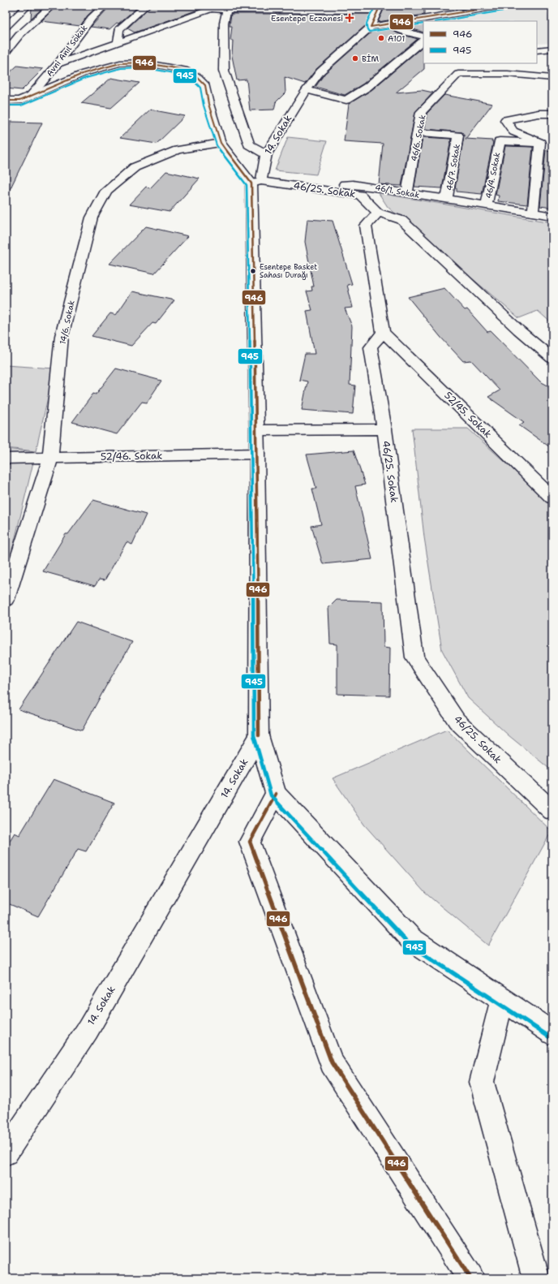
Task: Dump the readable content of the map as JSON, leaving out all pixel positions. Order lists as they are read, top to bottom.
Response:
{
  "streets": {
    "street": [
      "Avni Anıl Sokak",
      "14. Sokak",
      "46/6. Sokak",
      "46/7. Sokak",
      "46/4. Sokak",
      "46/25. Sokak",
      "46/1. Sokak",
      "14/6. Sokak",
      "52/45. Sokak",
      "52/46. Sokak"
    ]
  },
  "crossings": [
    ["14. Sokak", "46/25. Sokak"],
    ["14. Sokak", "46/1. Sokak"],
    ["14. Sokak", "52/46. Sokak"],
    ["46/6. Sokak", "46/7. Sokak"],
    ["46/6. Sokak", "46/1. Sokak"],
    ["46/7. Sokak", "46/1. Sokak"],
    ["46/4. Sokak", "46/1. Sokak"],
    ["46/25. Sokak", "46/1. Sokak"],
    ["46/25. Sokak", "52/45. Sokak"],
    ["14/6. Sokak", "52/46. Sokak"]
  ],
  "places": {
    "health": ["Esentepe Eczanesi"],
    "other": ["A101", "BİM", "Esentepe Basket Sahası Durağı"]
  },
  "lines": ["transit line 946", "transit line 945"],
  "legend": ["946", "945"]
}
